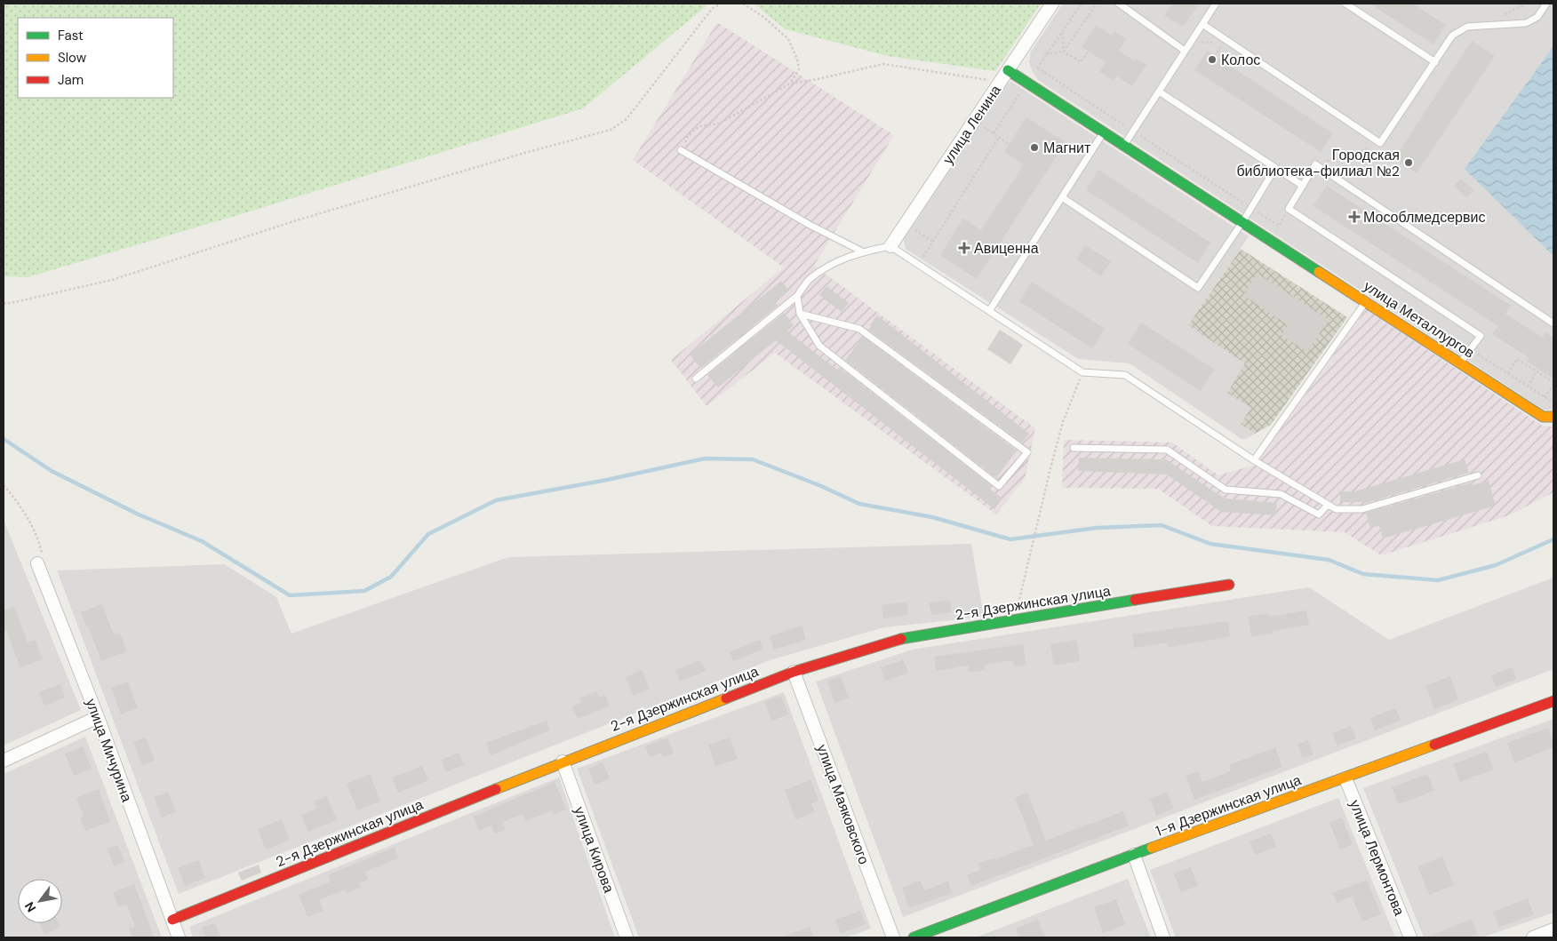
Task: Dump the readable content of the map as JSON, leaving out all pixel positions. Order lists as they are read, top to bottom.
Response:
{
  "streets": {
    "street": [
      "улица Ленина",
      "улица Металлургов",
      "2-я Дзержинская улица",
      "улица Мичурина",
      "улица Маяковского",
      "1-я Дзержинская улица",
      "улица Кирова",
      "улица Лермонтова"
    ]
  },
  "crossings": [
    ["улица Ленина", "улица Металлургов"],
    ["2-я Дзержинская улица", "улица Мичурина"],
    ["2-я Дзержинская улица", "улица Маяковского"],
    ["2-я Дзержинская улица", "улица Кирова"],
    ["1-я Дзержинская улица", "улица Лермонтова"]
  ],
  "places": {
    "other": ["Колос", "Магнит", "Городская библиотека-филиал №2"],
    "health": ["Мособлмедсервис", "Авиценна"]
  },
  "legend": ["Fast", "Slow", "Jam"],
  "north": "bottom left"
}
